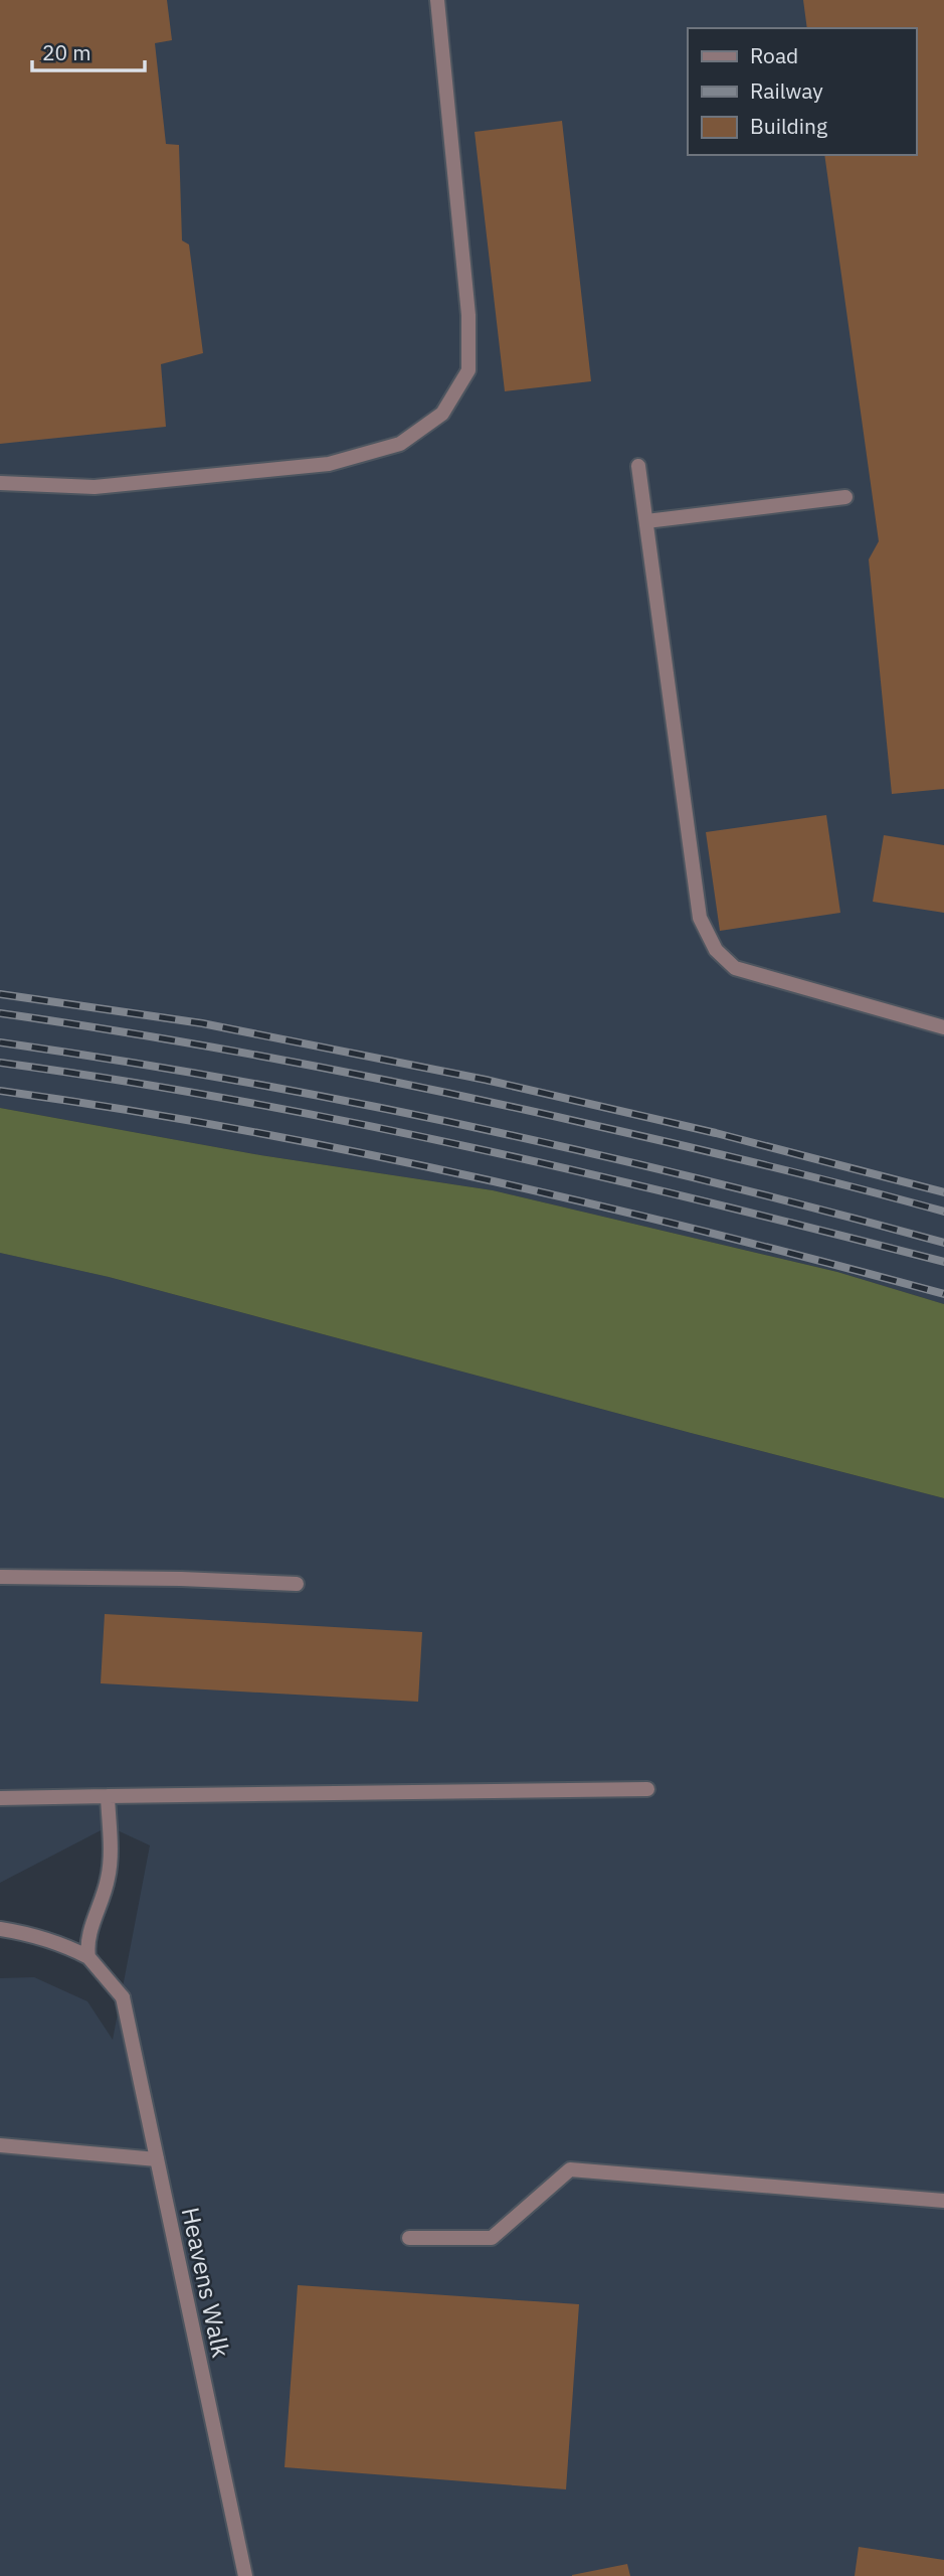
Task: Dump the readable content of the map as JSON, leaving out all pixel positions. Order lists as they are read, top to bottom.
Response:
{
  "streets": {
    "street": ["Heavens Walk"]
  },
  "legend": ["Road", "Railway", "Building"],
  "scale_bar": "20 m"
}
